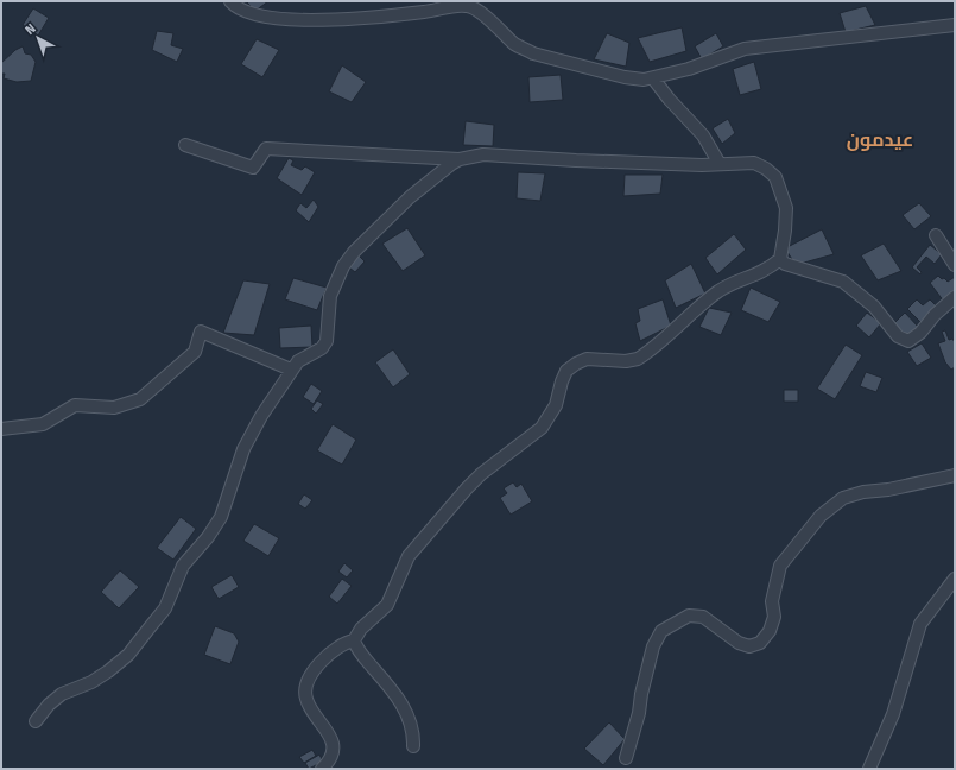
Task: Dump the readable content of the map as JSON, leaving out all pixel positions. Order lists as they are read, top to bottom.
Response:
{
  "districts": ["عيدمون"],
  "north": "top left"
}
